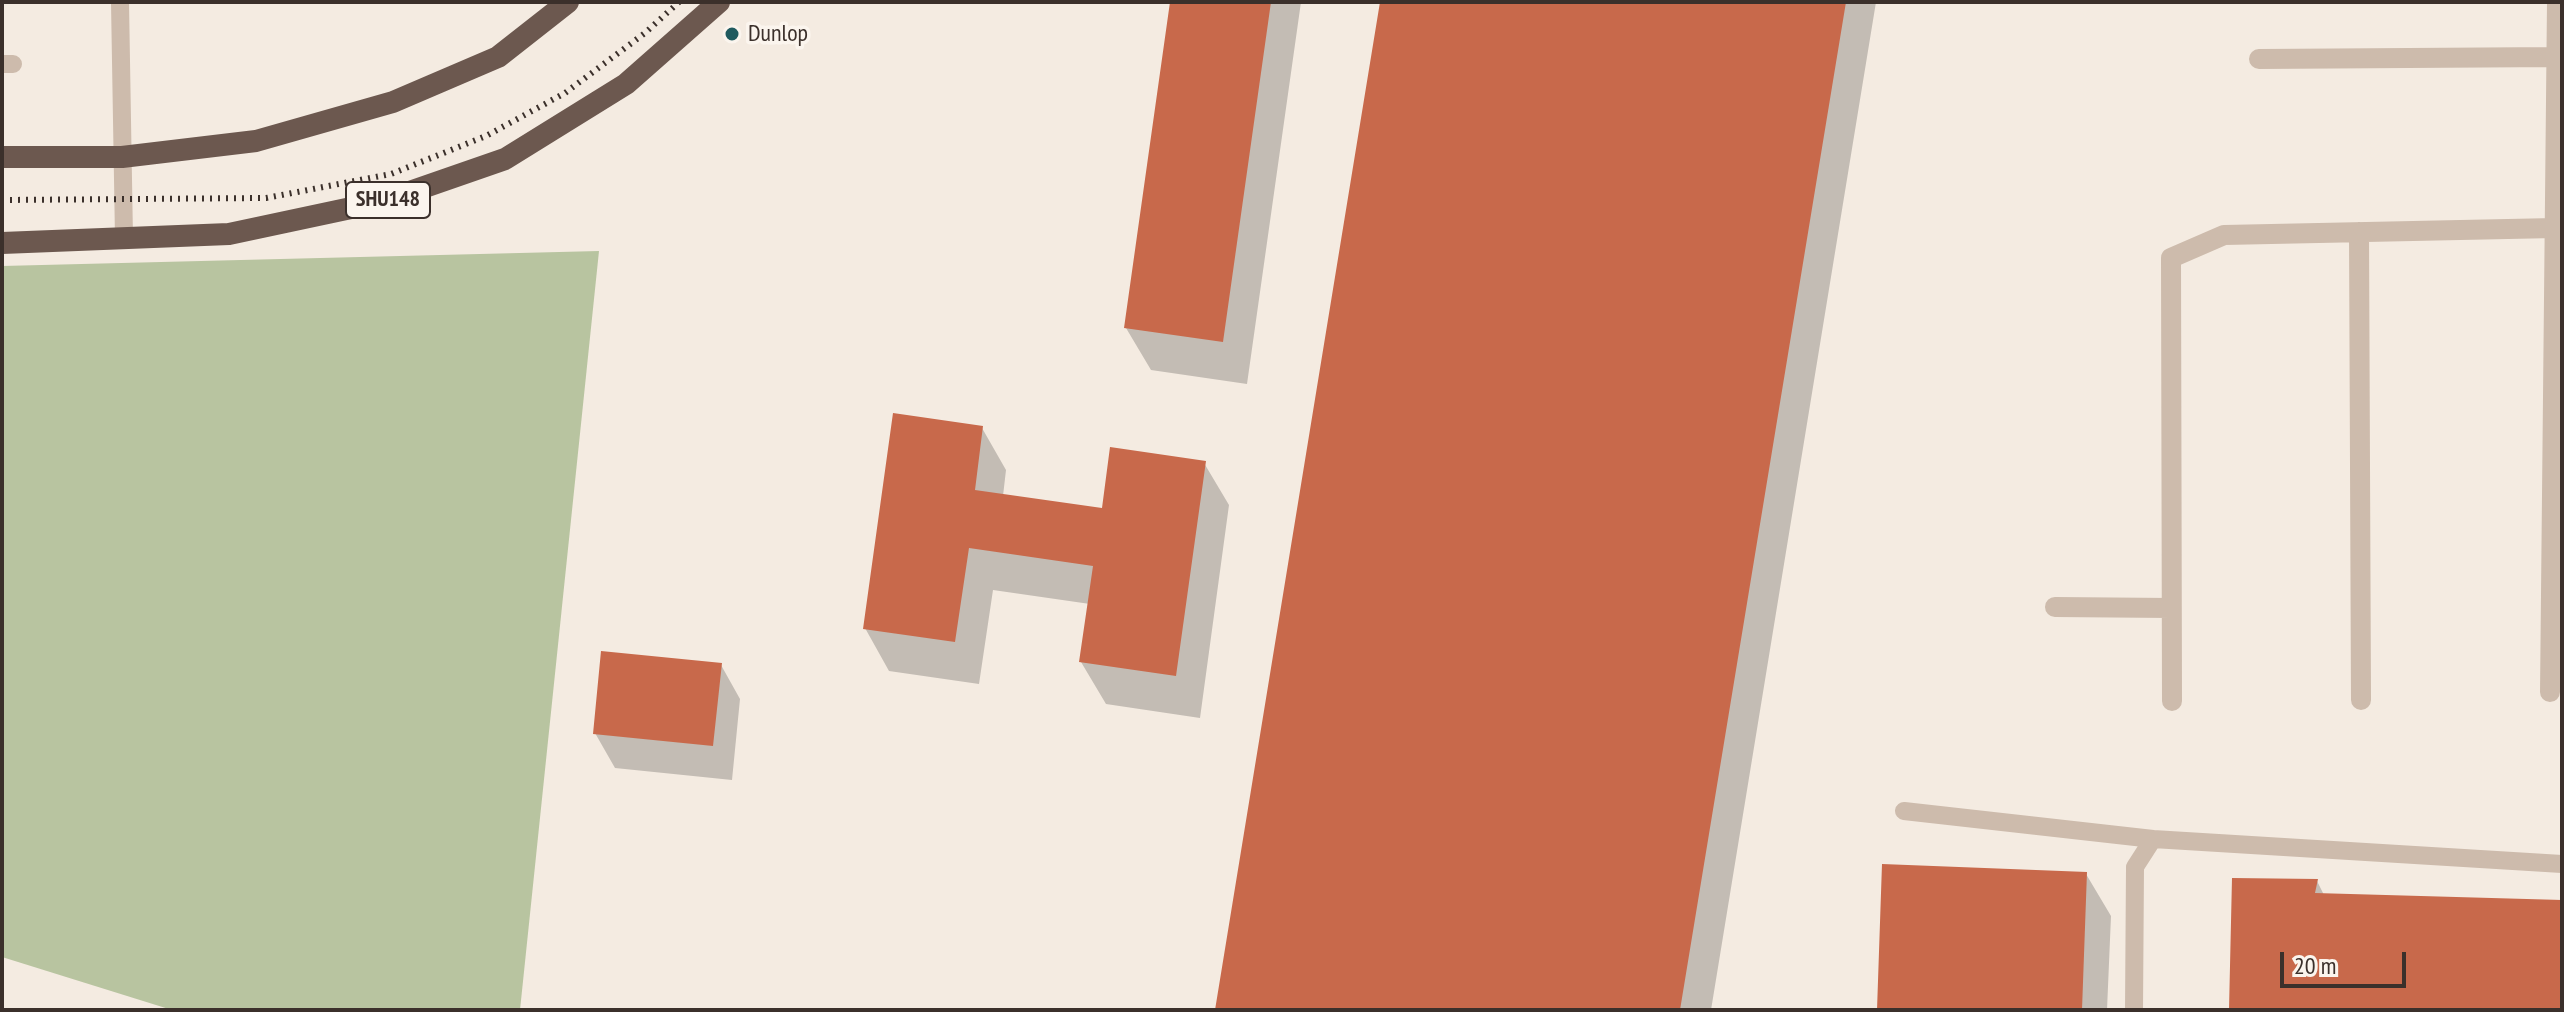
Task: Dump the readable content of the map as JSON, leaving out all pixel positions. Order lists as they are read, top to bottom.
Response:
{
  "streets": {
    "highway": ["SHU148"]
  },
  "places": ["Dunlop"],
  "scale_bar": "20 m"
}
